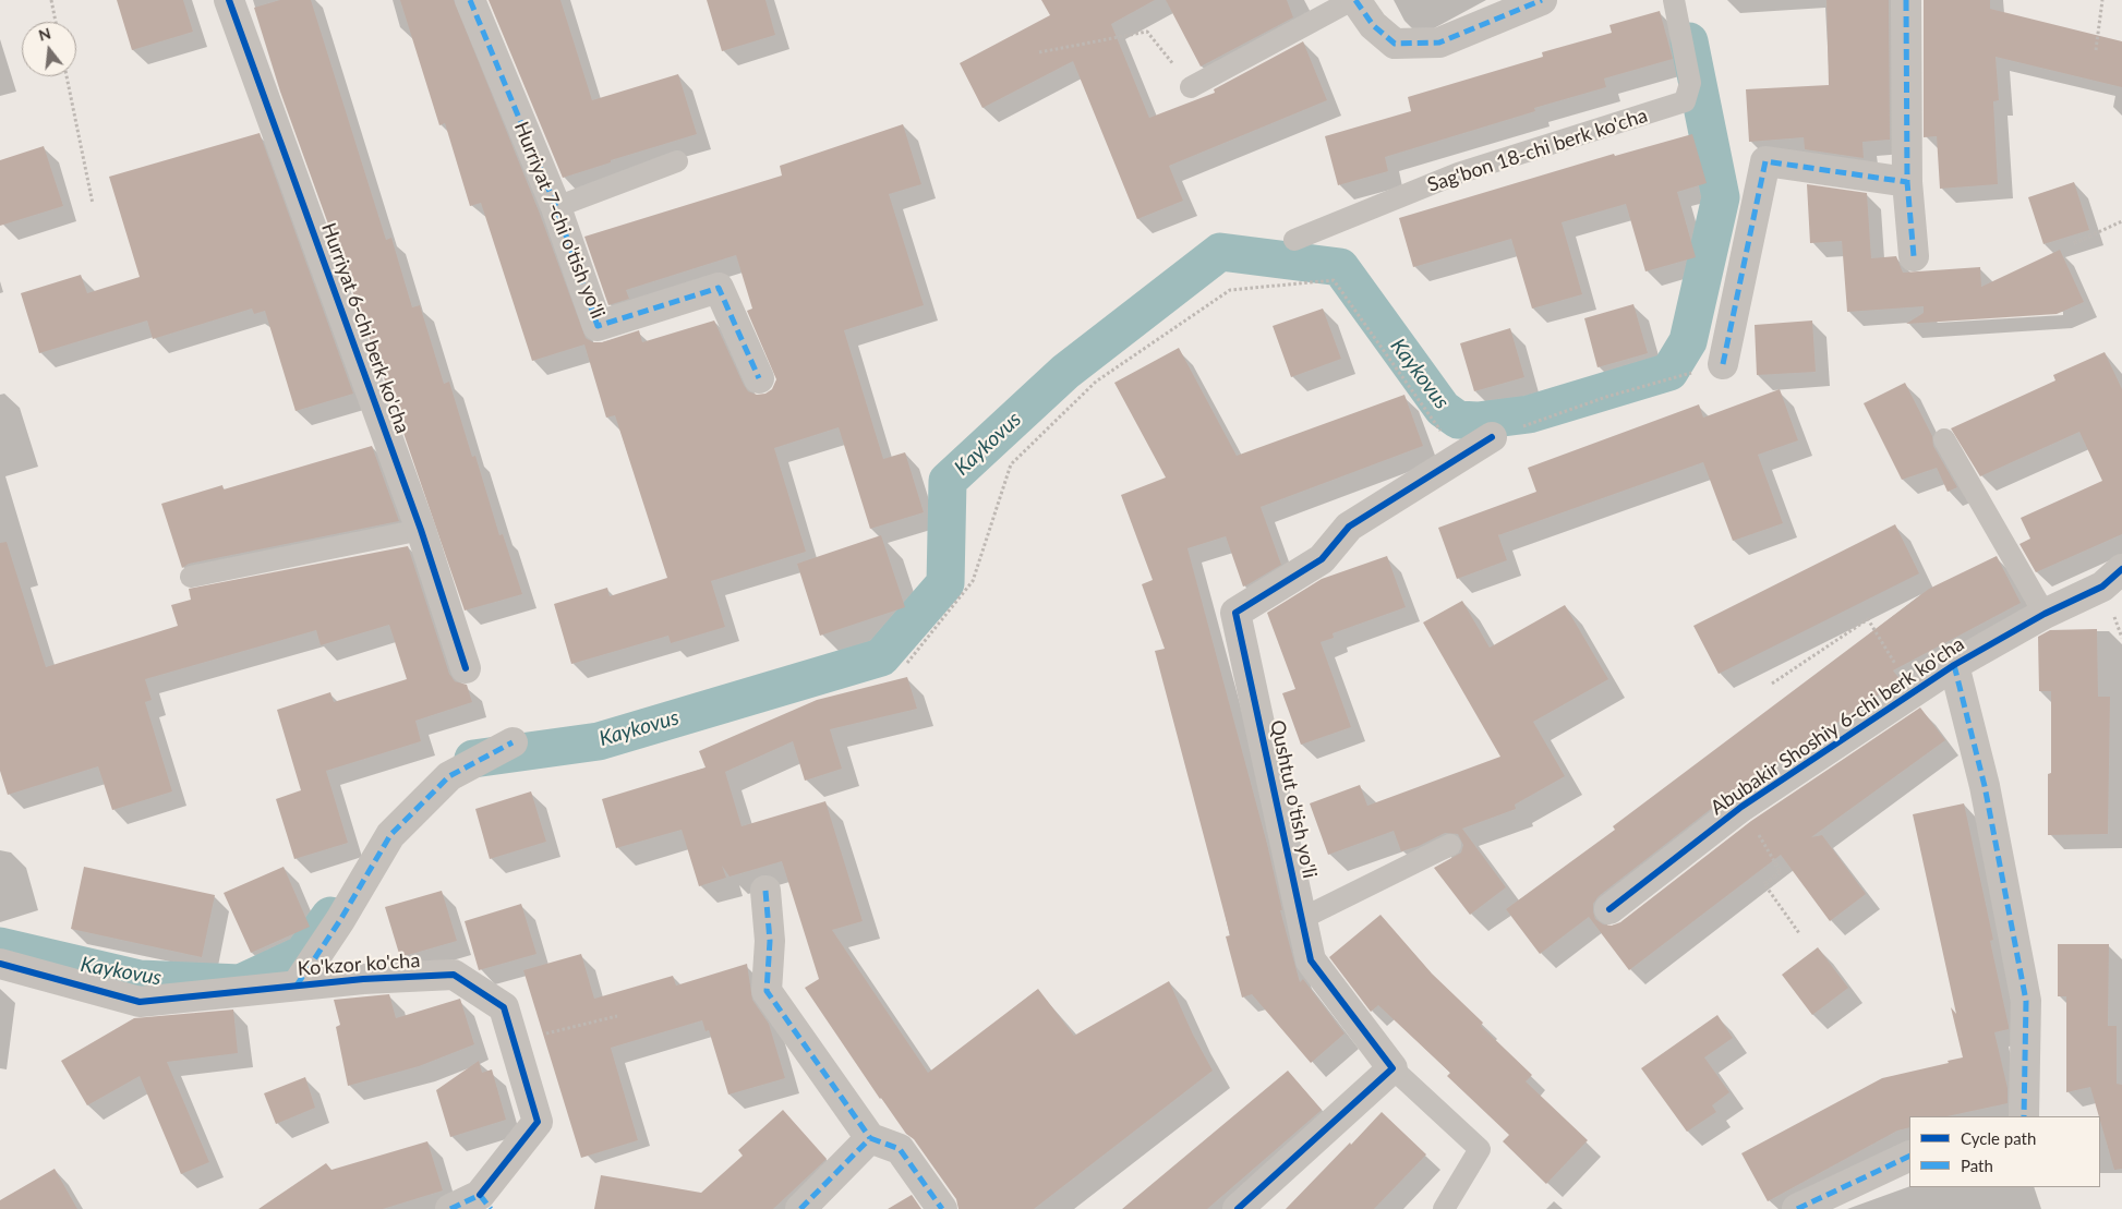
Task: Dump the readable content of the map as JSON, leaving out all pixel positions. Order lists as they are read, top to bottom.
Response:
{
  "streets": {
    "street": [
      "Hurriyat 7-chi o'tish yo'li",
      "Hurriyat 6-chi berk ko'cha",
      "Abubakir Shoshiy 6-chi berk ko'cha",
      "Qushtut o'tish yo'li",
      "Ko'kzor ko'cha"
    ],
    "lane": ["Sag'bon 18-chi berk ko'cha"]
  },
  "water": ["Kaykovus"],
  "legend": ["Cycle path", "Path"],
  "north": "top"
}
